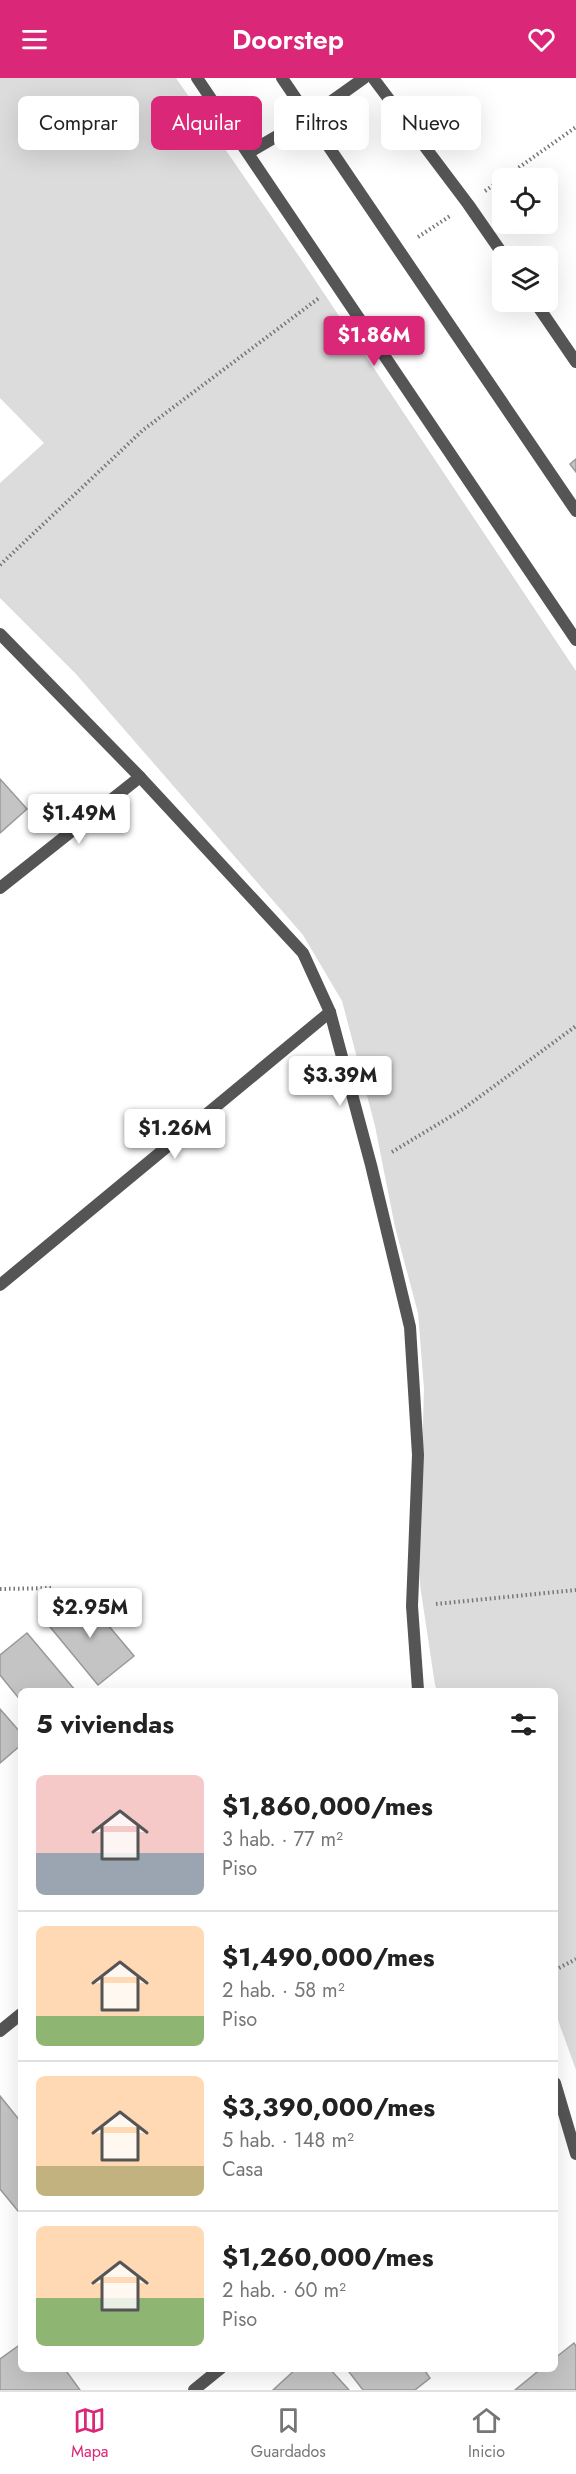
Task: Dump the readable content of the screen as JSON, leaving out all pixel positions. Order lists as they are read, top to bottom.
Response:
{
  "page": {
    "header": "Doorstep",
    "chip": [
      "Comprar",
      "Alquilar",
      "Filtros",
      "Nuevo"
    ],
    "price": [
      "$1.86M",
      "$1.49M",
      "$3.39M",
      "$1.26M",
      "$2.95M"
    ],
    "heading": "5 viviendas",
    "list": [
      {
        "name": "$1,860,000/mes",
        "note": "3 hab. · 77 m² · Piso"
      },
      {
        "name": "$1,490,000/mes",
        "note": "2 hab. · 58 m² · Piso"
      },
      {
        "name": "$3,390,000/mes",
        "note": "5 hab. · 148 m² · Casa"
      },
      {
        "name": "$1,260,000/mes",
        "note": "2 hab. · 60 m² · Piso"
      }
    ],
    "tabs": ["Mapa", "Guardados", "Inicio"]
  }
}
